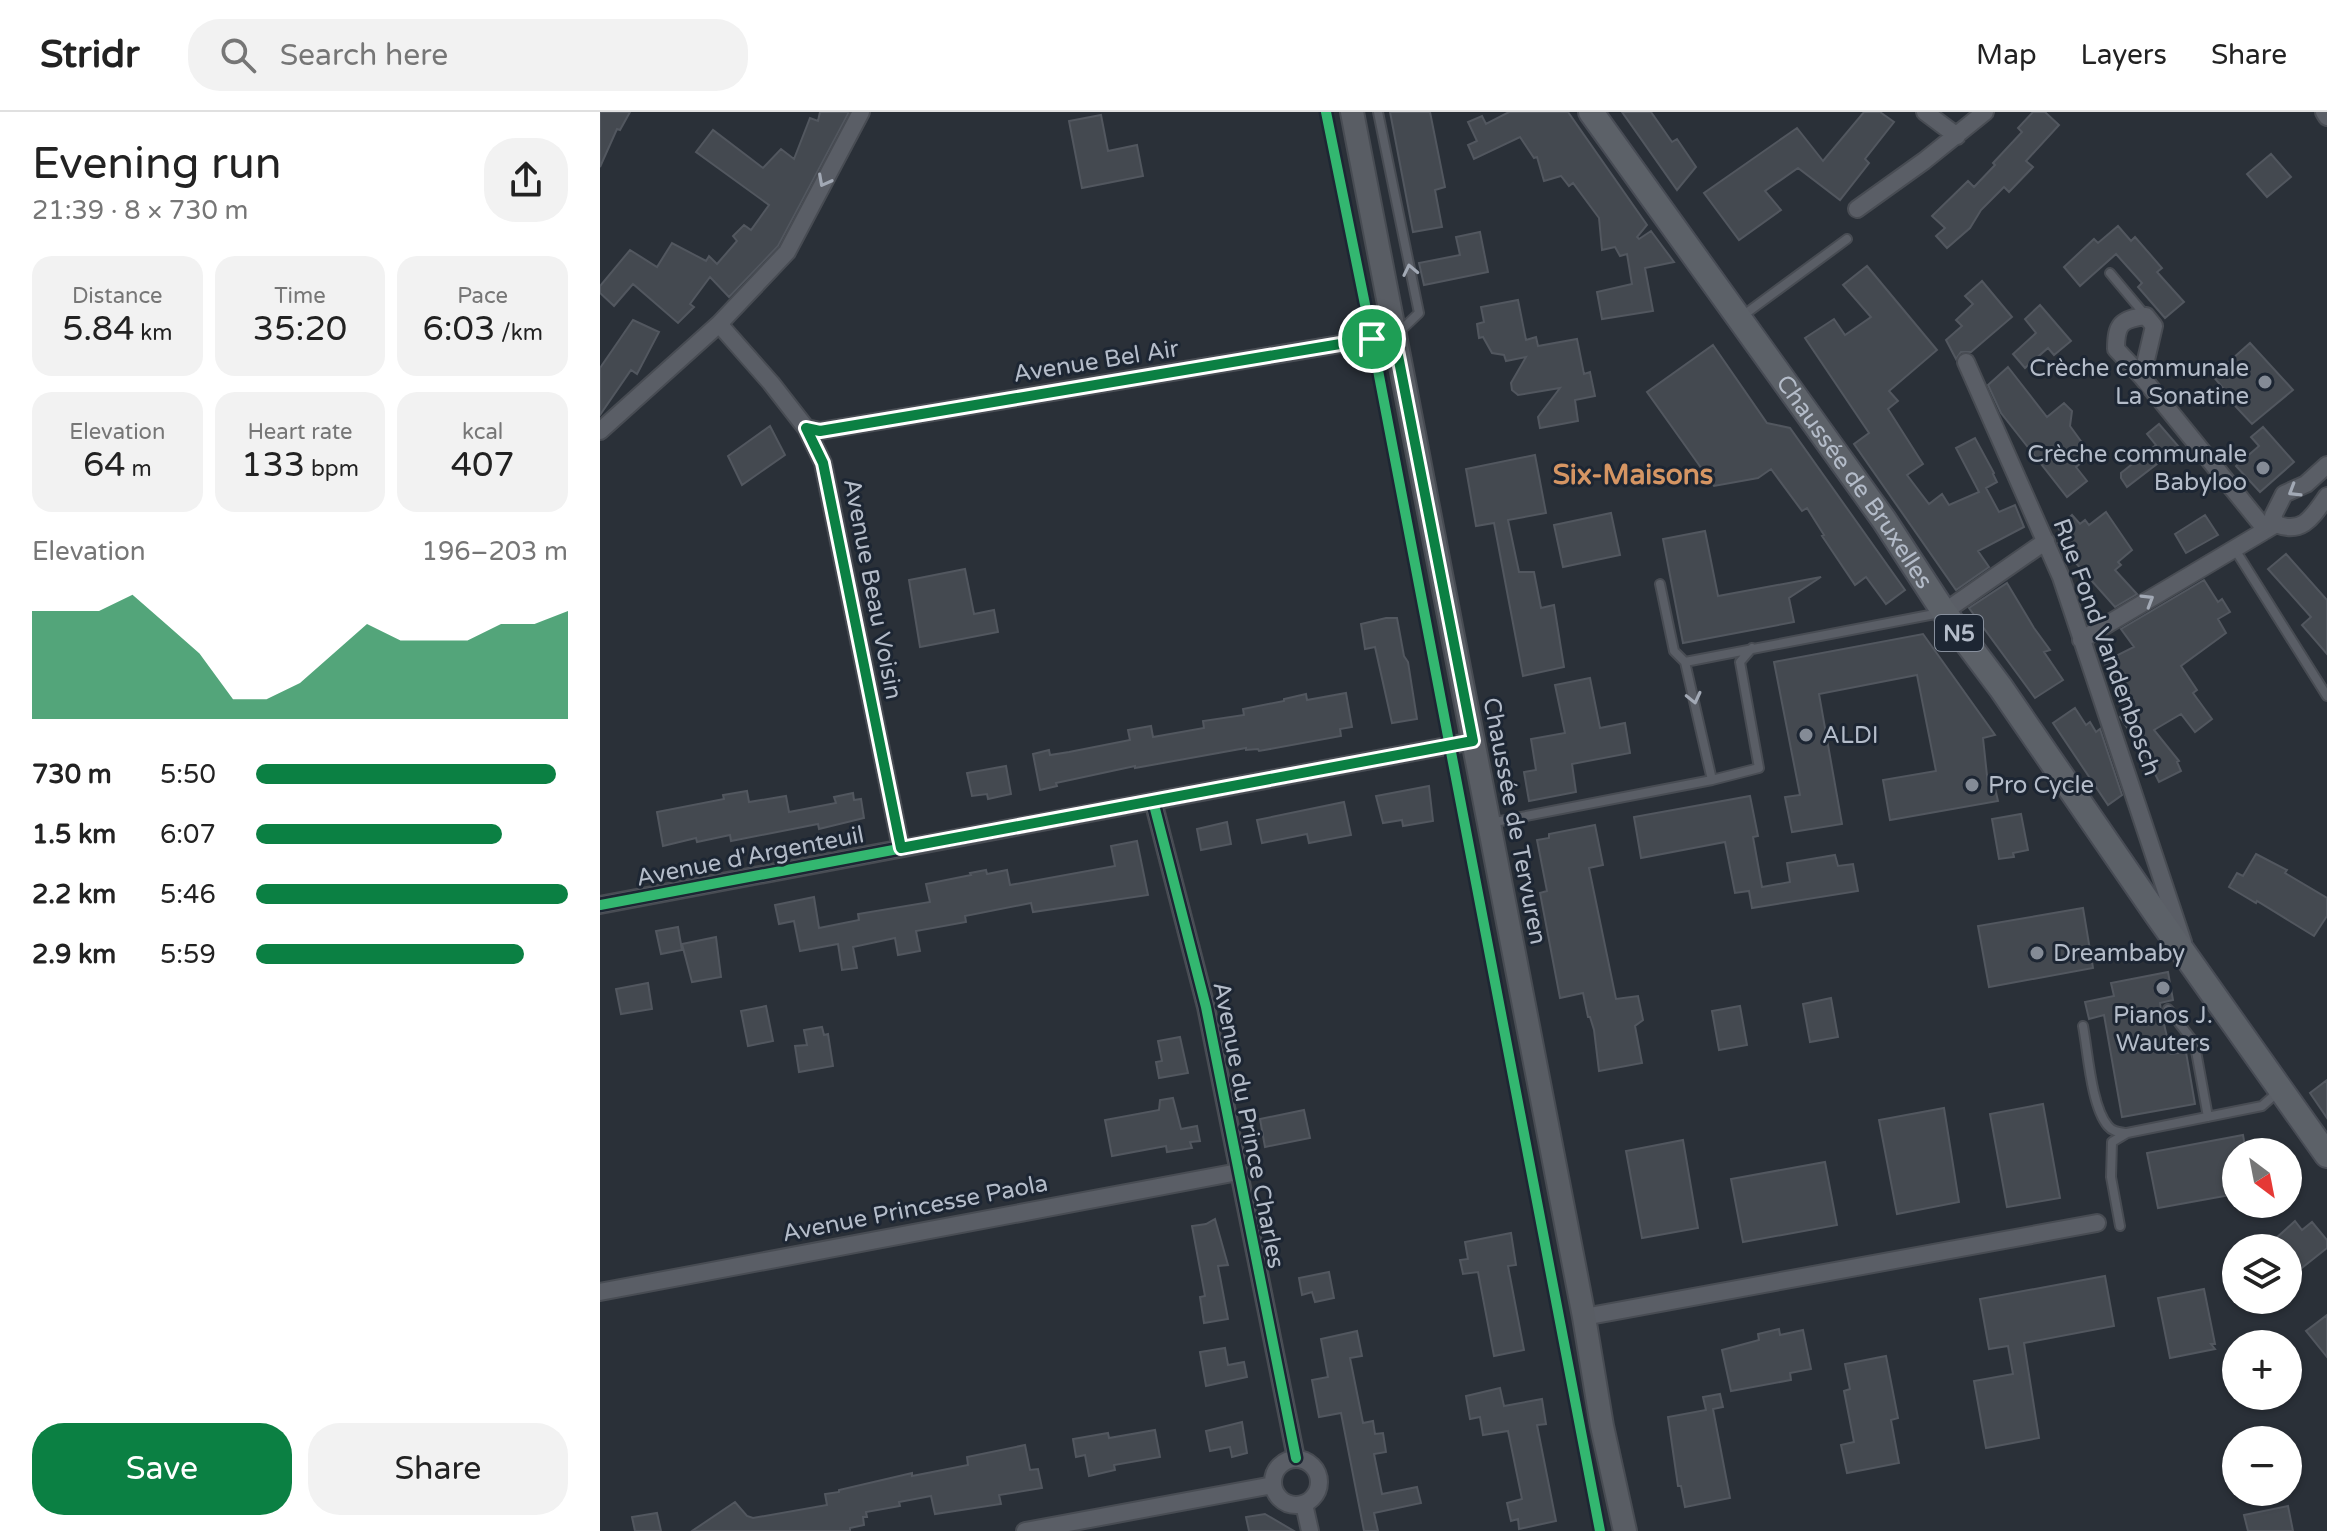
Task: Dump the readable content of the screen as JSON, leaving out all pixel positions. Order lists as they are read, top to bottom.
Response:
{
  "streets": {
    "main road": ["Chaussée de Bruxelles", "N5", "Chaussée de Tervuren"],
    "street": [
      "Avenue Bel Air",
      "Avenue Beau Voisin",
      "Rue Fond Vandenbosch",
      "Avenue d'Argenteuil",
      "Avenue du Prince Charles",
      "Avenue Princesse Paola"
    ]
  },
  "crossings": [
    ["Avenue Bel Air", "Avenue Beau Voisin"],
    ["Avenue Bel Air", "Chaussée de Tervuren"],
    ["Chaussée de Bruxelles", "Rue Fond Vandenbosch"],
    ["Avenue Beau Voisin", "Avenue d'Argenteuil"],
    ["Chaussée de Tervuren", "Avenue d'Argenteuil"],
    ["Avenue d'Argenteuil", "Avenue du Prince Charles"],
    ["Avenue du Prince Charles", "Avenue Princesse Paola"]
  ],
  "districts": ["Six-Maisons"],
  "places": [
    "Crèche communale La Sonatine",
    "Crèche communale Babyloo",
    "ALDI",
    "Pro Cycle",
    "Dreambaby",
    "Pianos J. Wauters"
  ],
  "north": "bottom right",
  "page": {
    "header": "Stridr",
    "search": "Search here",
    "nav": ["Map", "Layers", "Share"],
    "heading": ["Evening run", "21:39 · 8 × 730 m"],
    "stats": [
      ["Distance", "5.84 km"],
      ["Time", "35:20"],
      ["Pace", "6:03 /km"],
      ["Elevation", "64 m"],
      ["Heart rate", "133 bpm"],
      ["kcal", "407"]
    ],
    "chart": ["Elevation", "196–203 m"],
    "list": [
      {
        "name": "730 m",
        "note": "5:50"
      },
      {
        "name": "1.5 km",
        "note": "6:07"
      },
      {
        "name": "2.2 km",
        "note": "5:46"
      },
      {
        "name": "2.9 km",
        "note": "5:59"
      }
    ],
    "map_buttons": ["+", "−"],
    "buttons": ["Save", "Share"]
  }
}
